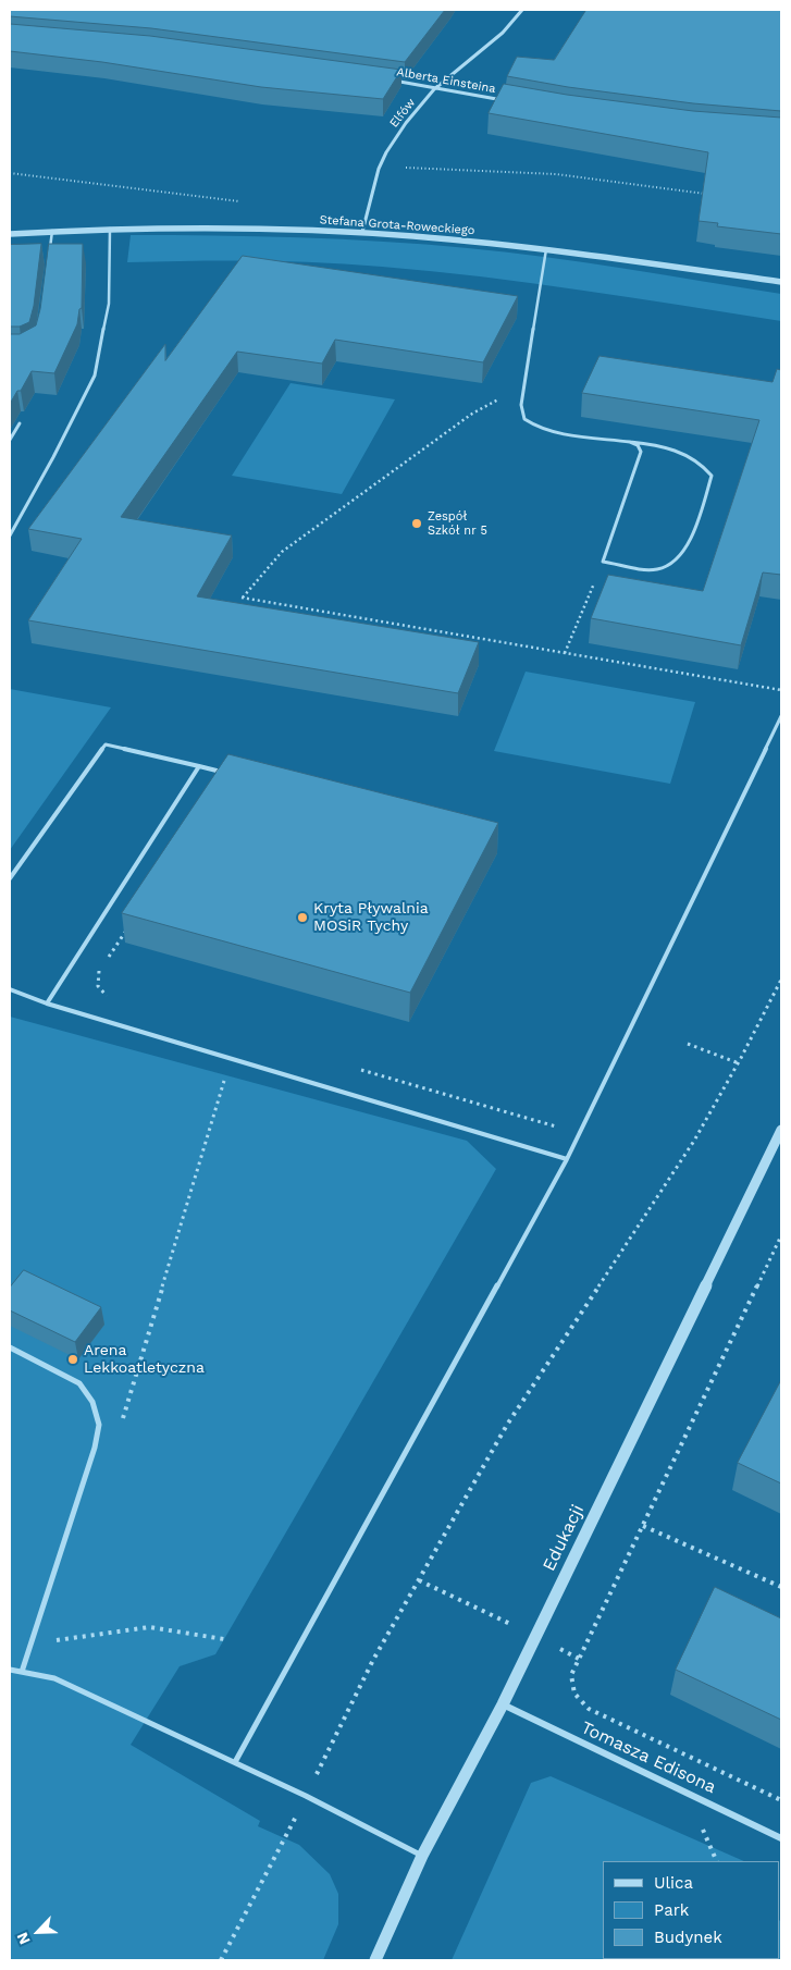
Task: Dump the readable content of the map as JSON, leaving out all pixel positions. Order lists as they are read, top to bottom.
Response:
{
  "streets": {
    "street": [
      "Alberta Einsteina",
      "Elfów",
      "Stefana Grota-Roweckiego",
      "Edukacji",
      "Tomasza Edisona"
    ]
  },
  "crossings": [
    ["Alberta Einsteina", "Elfów"],
    ["Elfów", "Stefana Grota-Roweckiego"],
    ["Edukacji", "Tomasza Edisona"]
  ],
  "places": ["Zespół Szkół nr 5", "Kryta Pływalnia MOSiR Tychy", "Arena Lekkoatletyczna"],
  "legend": ["Ulica", "Park", "Budynek"],
  "north": "bottom left"
}
